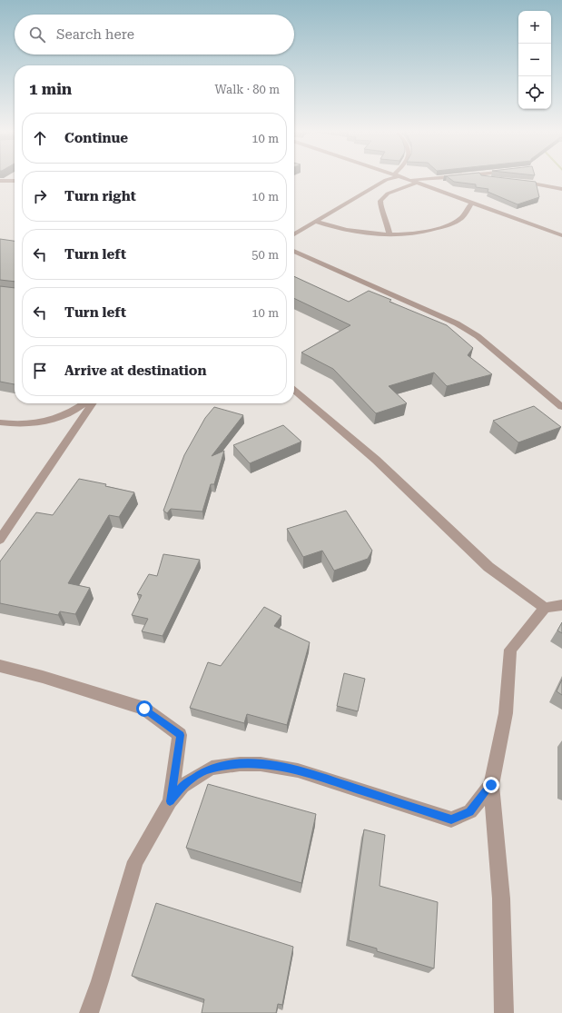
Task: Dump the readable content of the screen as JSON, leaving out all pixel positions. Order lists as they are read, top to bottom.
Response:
{
  "page": {
    "map_buttons": ["+", "−"],
    "search": "Search here",
    "heading": ["1 min", "Walk · 80 m"],
    "list": [
      ["Continue", "10 m"],
      ["Turn right", "10 m"],
      ["Turn left", "50 m"],
      ["Turn left", "10 m"],
      "Arrive at destination"
    ]
  }
}
